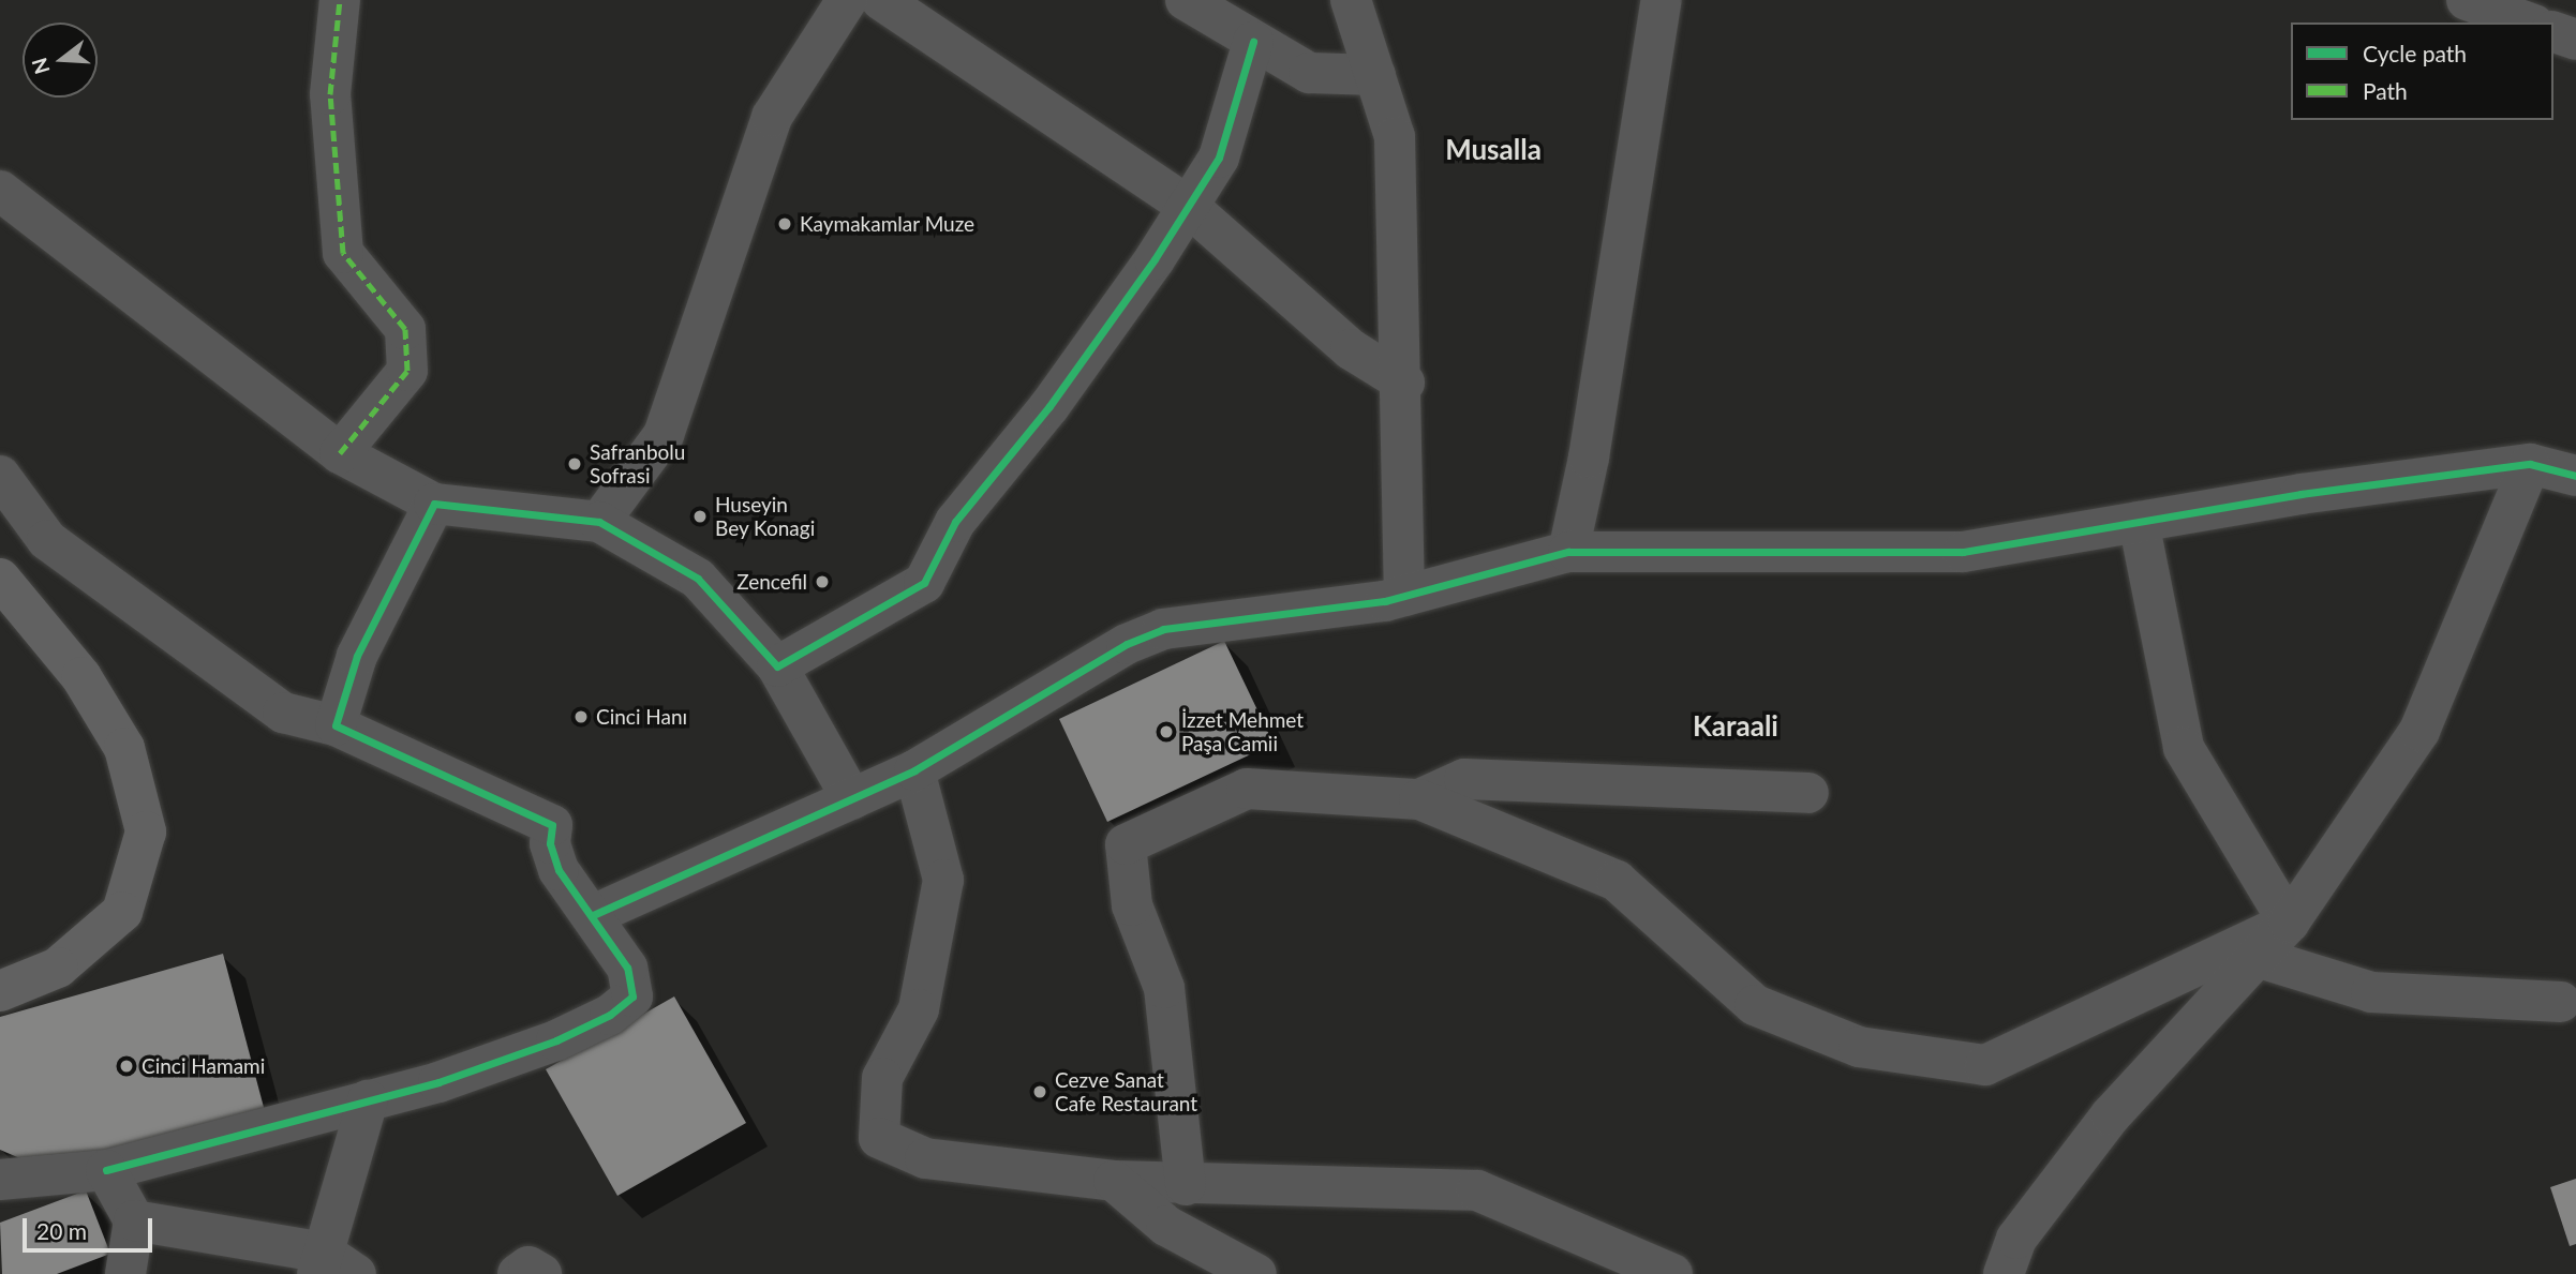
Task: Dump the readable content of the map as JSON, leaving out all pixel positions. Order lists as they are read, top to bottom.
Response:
{
  "districts": ["Musalla", "Karaali"],
  "places": [
    "Kaymakamlar Muze",
    "Safranbolu Sofrasi",
    "Huseyin Bey Konagi",
    "Zencefil",
    "Cinci Hanı",
    "İzzet Mehmet Paşa Camii",
    "Cinci Hamami",
    "Cezve Sanat Cafe Restaurant"
  ],
  "legend": ["Cycle path", "Path"],
  "scale_bar": "20 m",
  "north": "left"
}
